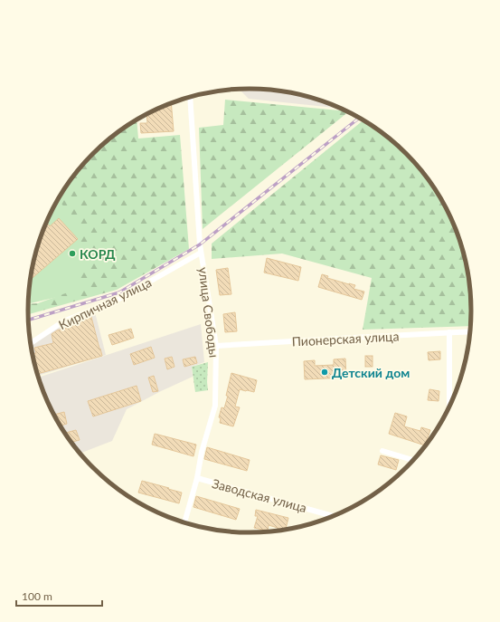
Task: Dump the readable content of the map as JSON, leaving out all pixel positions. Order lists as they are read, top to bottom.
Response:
{
  "streets": {
    "street": [
      "Кирпичная улица",
      "улица Свободы",
      "Пионерская улица",
      "Заводская улица"
    ]
  },
  "crossings": [
    ["Кирпичная улица", "улица Свободы"],
    ["улица Свободы", "Пионерская улица"],
    ["улица Свободы", "Заводская улица"]
  ],
  "places": ["КОРД", "Детский дом"],
  "scale_bar": "100 m"
}
